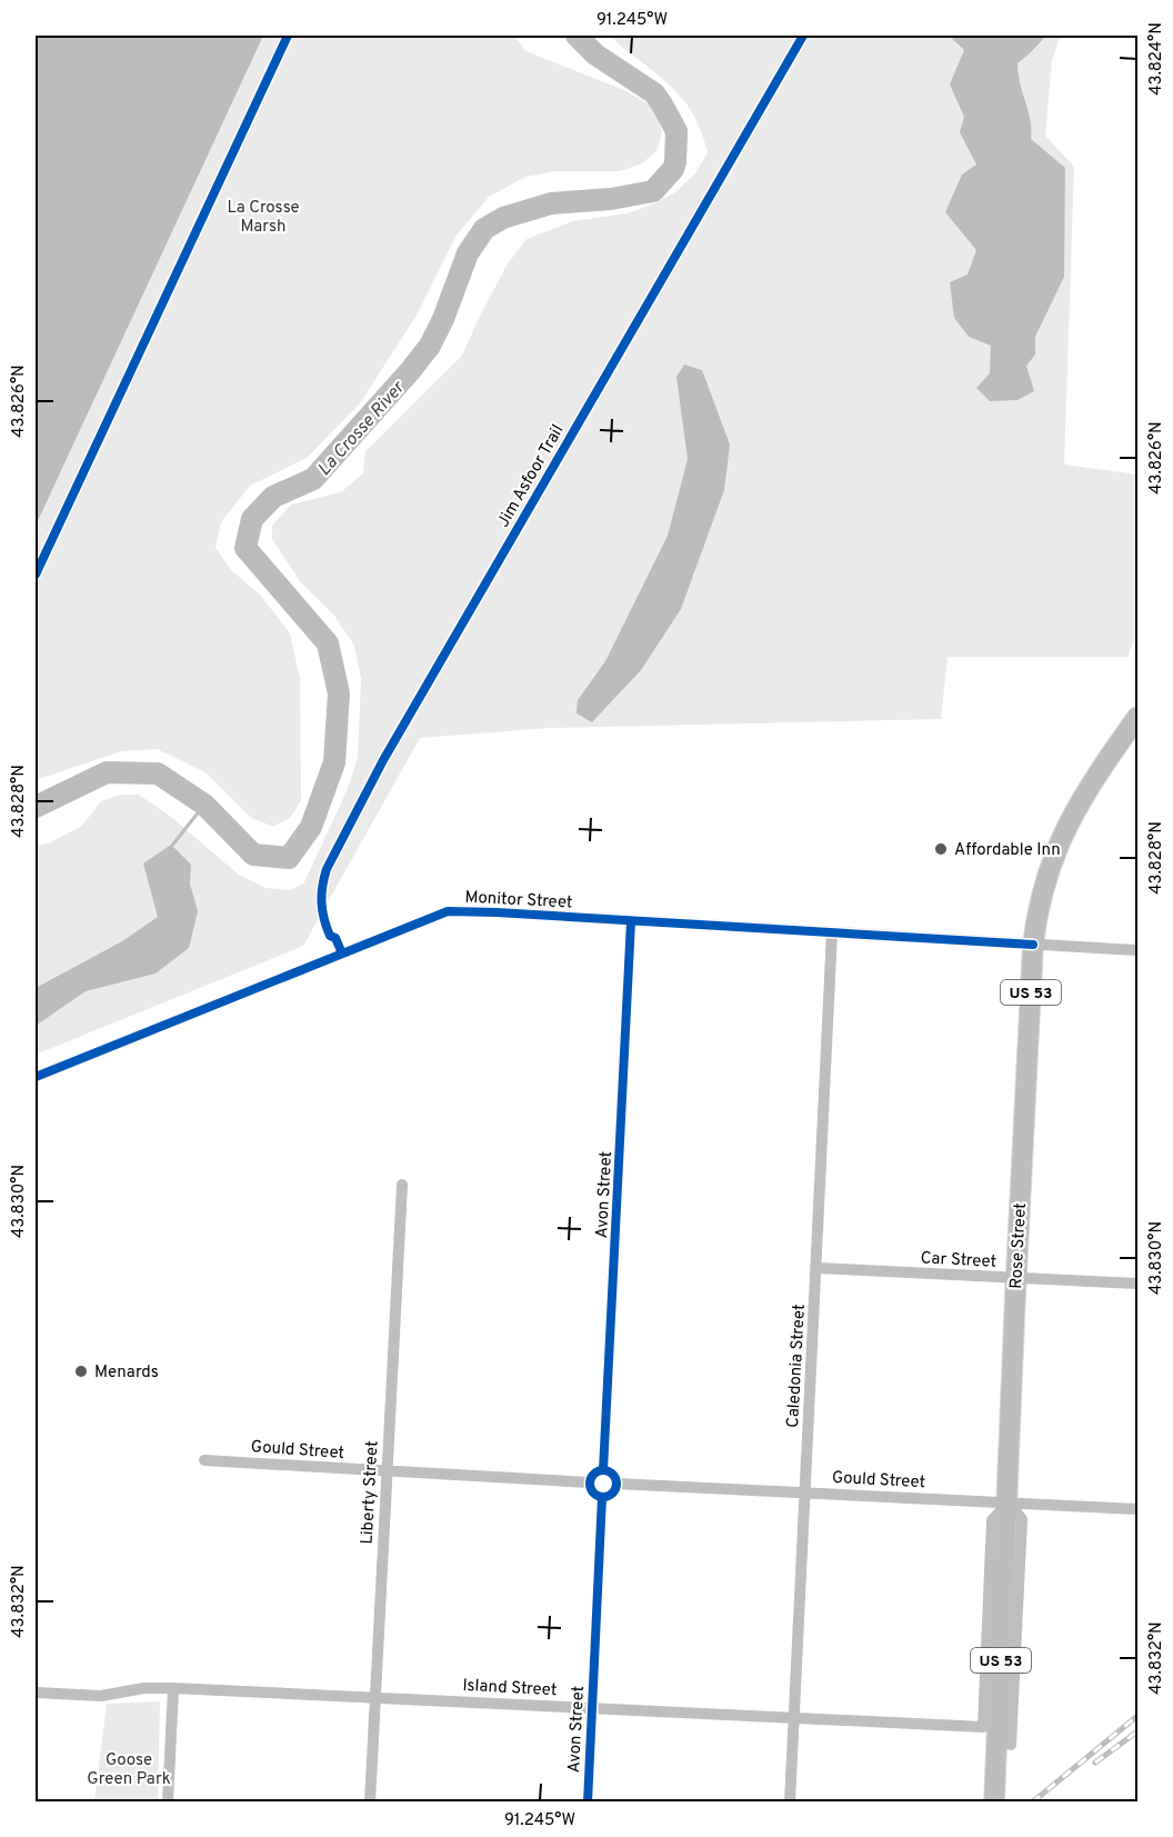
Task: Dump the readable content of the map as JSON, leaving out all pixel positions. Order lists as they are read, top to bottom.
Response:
{
  "streets": {
    "highway": ["US 53", "Rose Street"],
    "street": [
      "Monitor Street",
      "Avon Street",
      "Car Street",
      "Caledonia Street",
      "Gould Street",
      "Liberty Street",
      "Island Street"
    ],
    "cycle path": ["Jim Asfoor Trail"]
  },
  "crossings": [
    ["Monitor Street", "Avon Street"],
    ["Monitor Street", "Rose Street"],
    ["Monitor Street", "Caledonia Street"],
    ["Avon Street", "Gould Street"],
    ["Avon Street", "Island Street"],
    ["Rose Street", "Car Street"],
    ["Rose Street", "Gould Street"],
    ["Rose Street", "Island Street"],
    ["Car Street", "Caledonia Street"],
    ["Caledonia Street", "Gould Street"],
    ["Caledonia Street", "Island Street"],
    ["Gould Street", "Liberty Street"],
    ["Gould Street", "Island Street"],
    ["Liberty Street", "Island Street"]
  ],
  "water": ["La Crosse River"],
  "parks": ["La Crosse Marsh", "Goose Green Park"],
  "places": ["Affordable Inn", "Menards"],
  "coordinates": [
    "91.245°W",
    "43.824°N",
    "43.826°N",
    "43.828°N",
    "43.830°N",
    "43.832°N"
  ]
}
